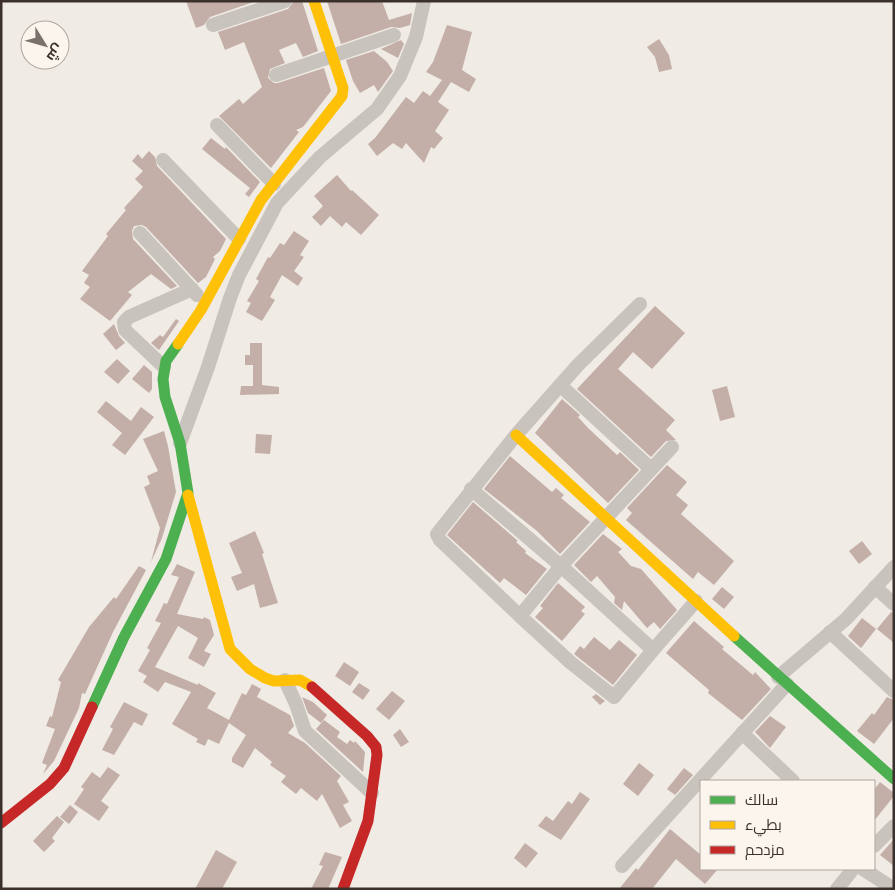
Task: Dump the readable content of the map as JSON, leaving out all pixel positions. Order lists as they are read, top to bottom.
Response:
{
  "legend": ["سالك", "بطيء", "مزدحم"],
  "north": "bottom right"
}
